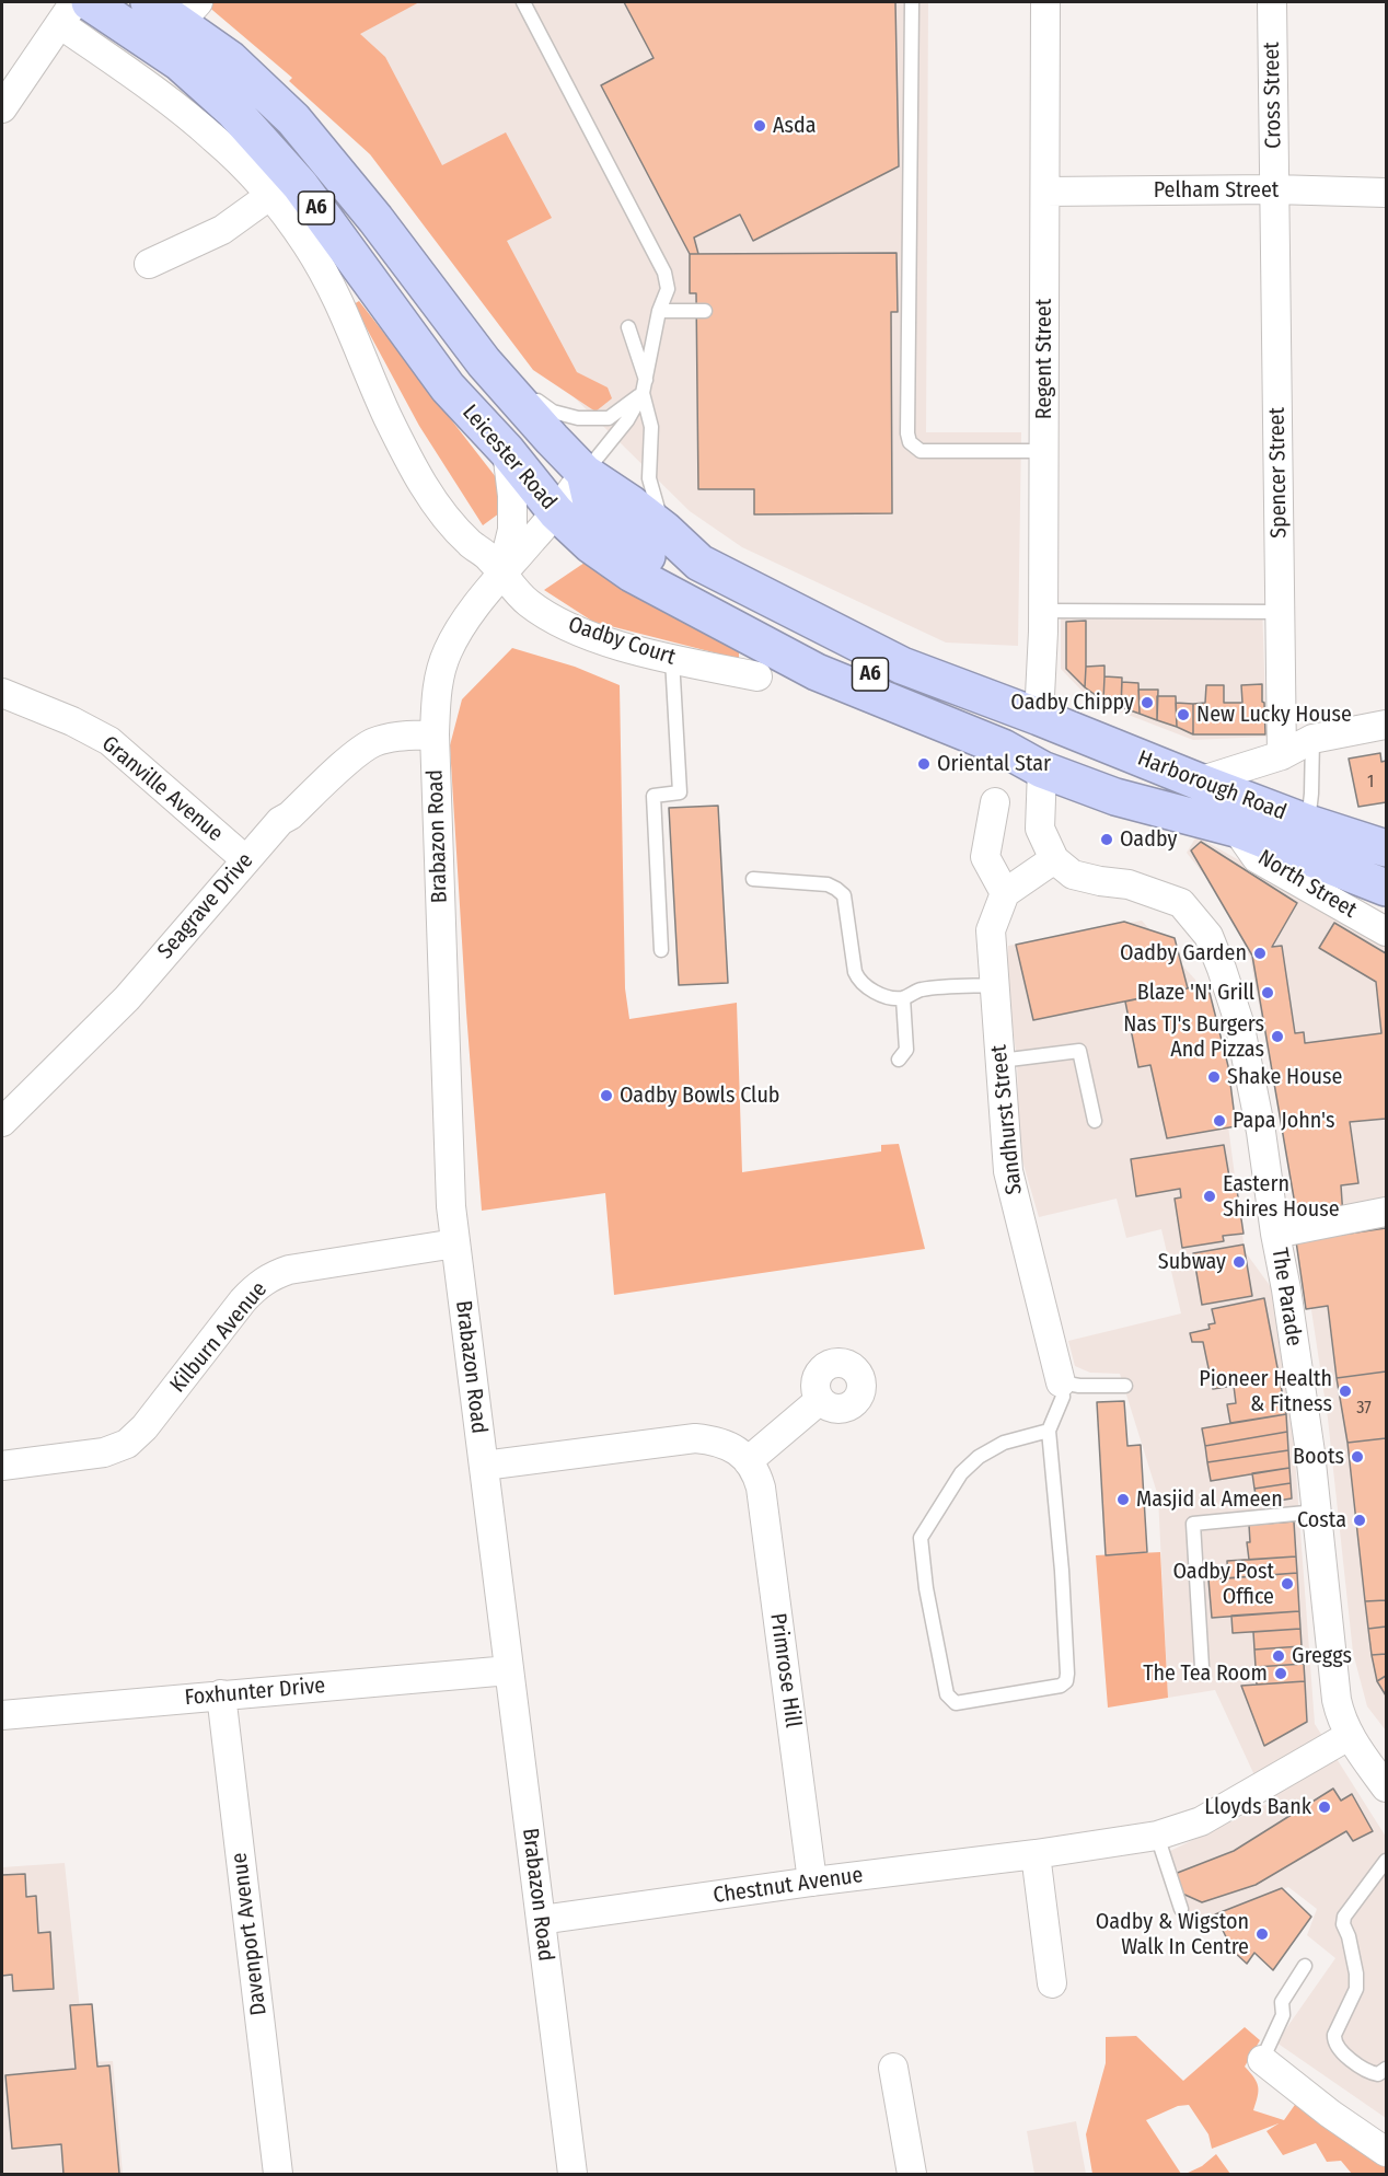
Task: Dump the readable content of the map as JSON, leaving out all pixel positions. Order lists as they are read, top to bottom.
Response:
{
  "streets": {
    "highway": ["A6", "Leicester Road", "Harborough Road"],
    "street": [
      "Cross Street",
      "Pelham Street",
      "Regent Street",
      "Spencer Street",
      "Oadby Court",
      "Granville Avenue",
      "Brabazon Road",
      "North Street",
      "Seagrave Drive",
      "Sandhurst Street",
      "The Parade",
      "Kilburn Avenue",
      "Primrose Hill",
      "Foxhunter Drive",
      "Chestnut Avenue",
      "Davenport Avenue"
    ]
  },
  "crossings": [
    ["Cross Street", "Pelham Street"],
    ["Cross Street", "Spencer Street"],
    ["Pelham Street", "Regent Street"],
    ["Pelham Street", "Spencer Street"],
    ["A6", "Regent Street"],
    ["A6", "Leicester Road"],
    ["A6", "Harborough Road"],
    ["A6", "Brabazon Road"],
    ["A6", "North Street"],
    ["Regent Street", "Leicester Road"],
    ["Regent Street", "Harborough Road"],
    ["Leicester Road", "Harborough Road"],
    ["Leicester Road", "Brabazon Road"],
    ["Oadby Court", "Brabazon Road"],
    ["Harborough Road", "North Street"],
    ["Granville Avenue", "Seagrave Drive"],
    ["Brabazon Road", "Seagrave Drive"],
    ["Brabazon Road", "Kilburn Avenue"],
    ["Brabazon Road", "Foxhunter Drive"],
    ["Brabazon Road", "Chestnut Avenue"],
    ["The Parade", "Chestnut Avenue"],
    ["Primrose Hill", "Chestnut Avenue"],
    ["Foxhunter Drive", "Davenport Avenue"]
  ],
  "places": [
    "Asda",
    "Oadby Chippy",
    "New Lucky House",
    "Oriental Star",
    "Oadby",
    "Oadby Garden",
    "Blaze 'N' Grill",
    "Nas TJ's Burgers And Pizzas",
    "Shake House",
    "Oadby Bowls Club",
    "Papa John's",
    "Eastern Shires House",
    "Subway",
    "Pioneer Health & Fitness",
    "Boots",
    "Masjid al Ameen",
    "Costa",
    "Oadby Post Office",
    "Greggs",
    "The Tea Room",
    "Lloyds Bank",
    "Oadby & Wigston Walk In Centre"
  ],
  "house_numbers": ["1", "37"]
}
